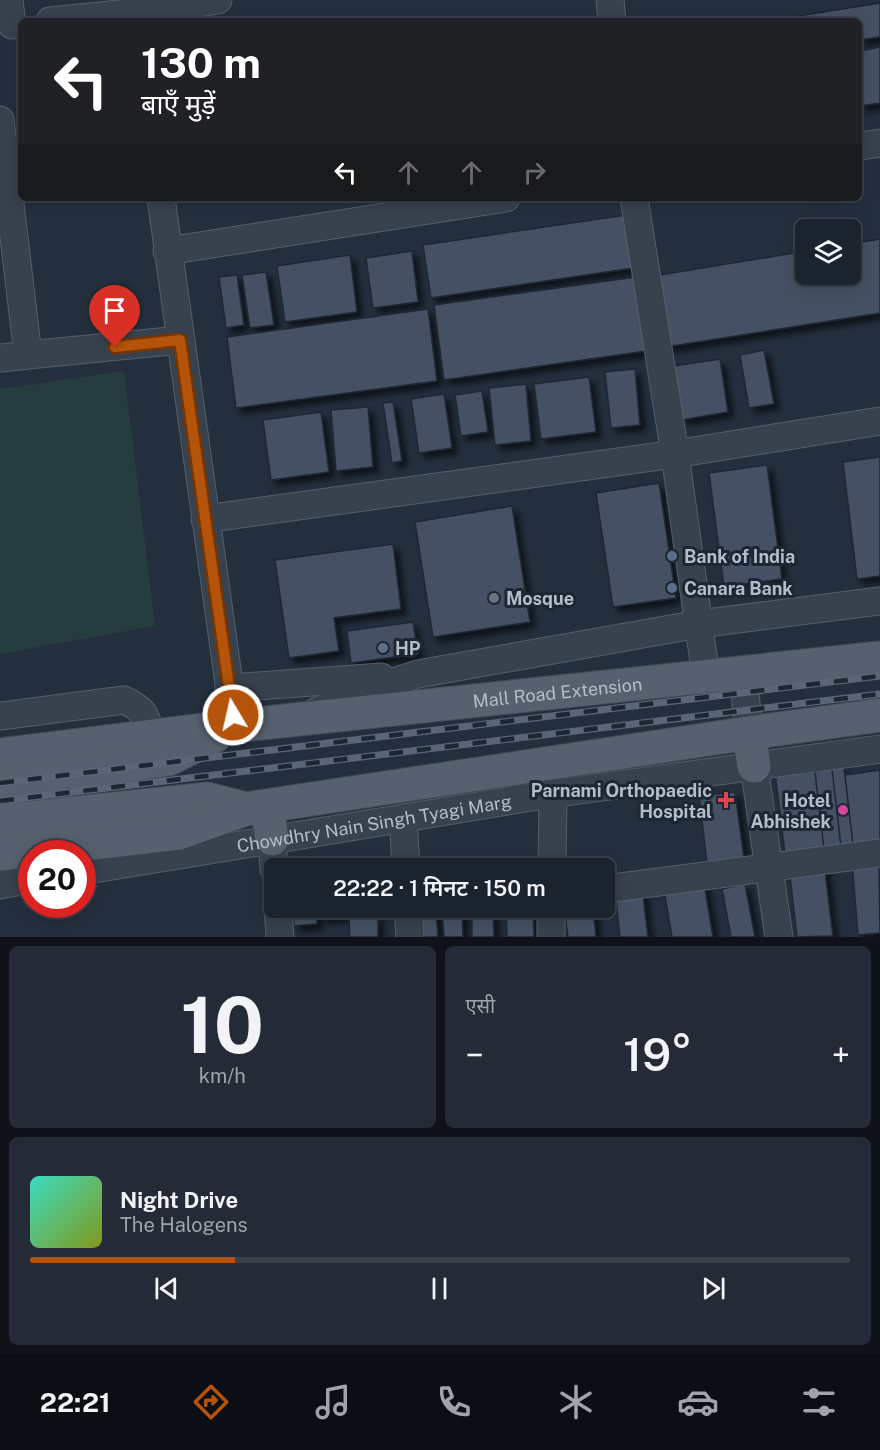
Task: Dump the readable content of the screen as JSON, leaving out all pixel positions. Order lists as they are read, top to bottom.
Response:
{
  "streets": {
    "main road": ["Mall Road Extension"],
    "street": ["Chowdhry Nain Singh Tyagi Marg"]
  },
  "places": {
    "other": [
      "Bank of India",
      "Canara Bank",
      "Mosque",
      "HP",
      "Hotel Abhishek"
    ],
    "health": ["Parnami Orthopaedic Hospital"]
  },
  "page": {
    "turn": ["130 m", "बाएँ मुड़ें"],
    "limit": "20",
    "trip": "22:22 · 1 मिनट · 150 m",
    "tile": [
      ["10", "km/h"],
      "एसी"
    ],
    "heat": ["−", "19°", "+"],
    "song": ["Night Drive", "The Halogens"],
    "tabs": "22:21"
  }
}
